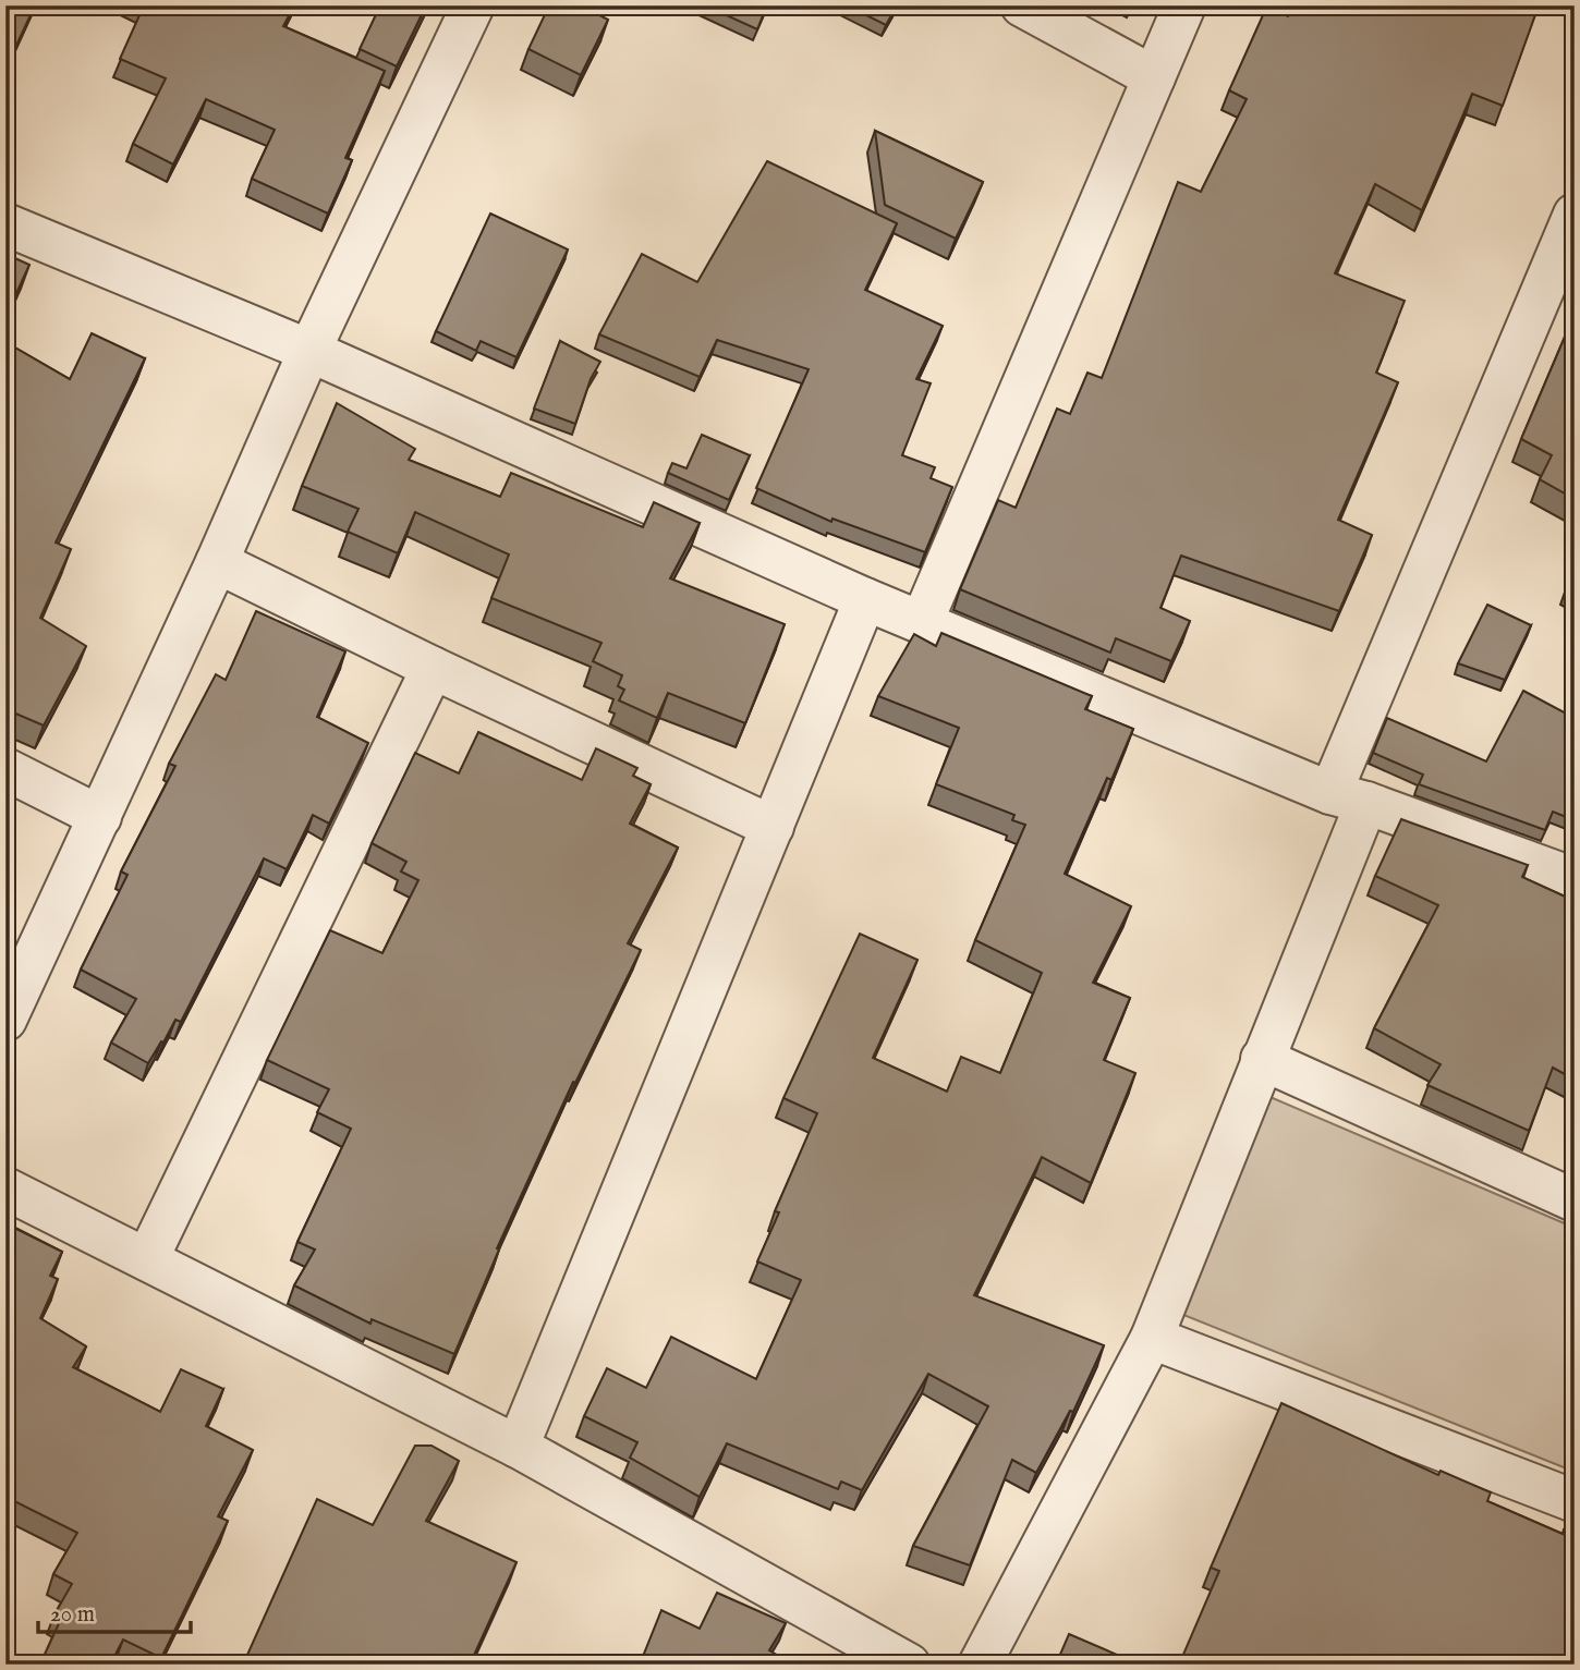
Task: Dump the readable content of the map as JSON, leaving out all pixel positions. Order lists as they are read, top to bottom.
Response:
{
  "scale_bar": "20 m"
}
